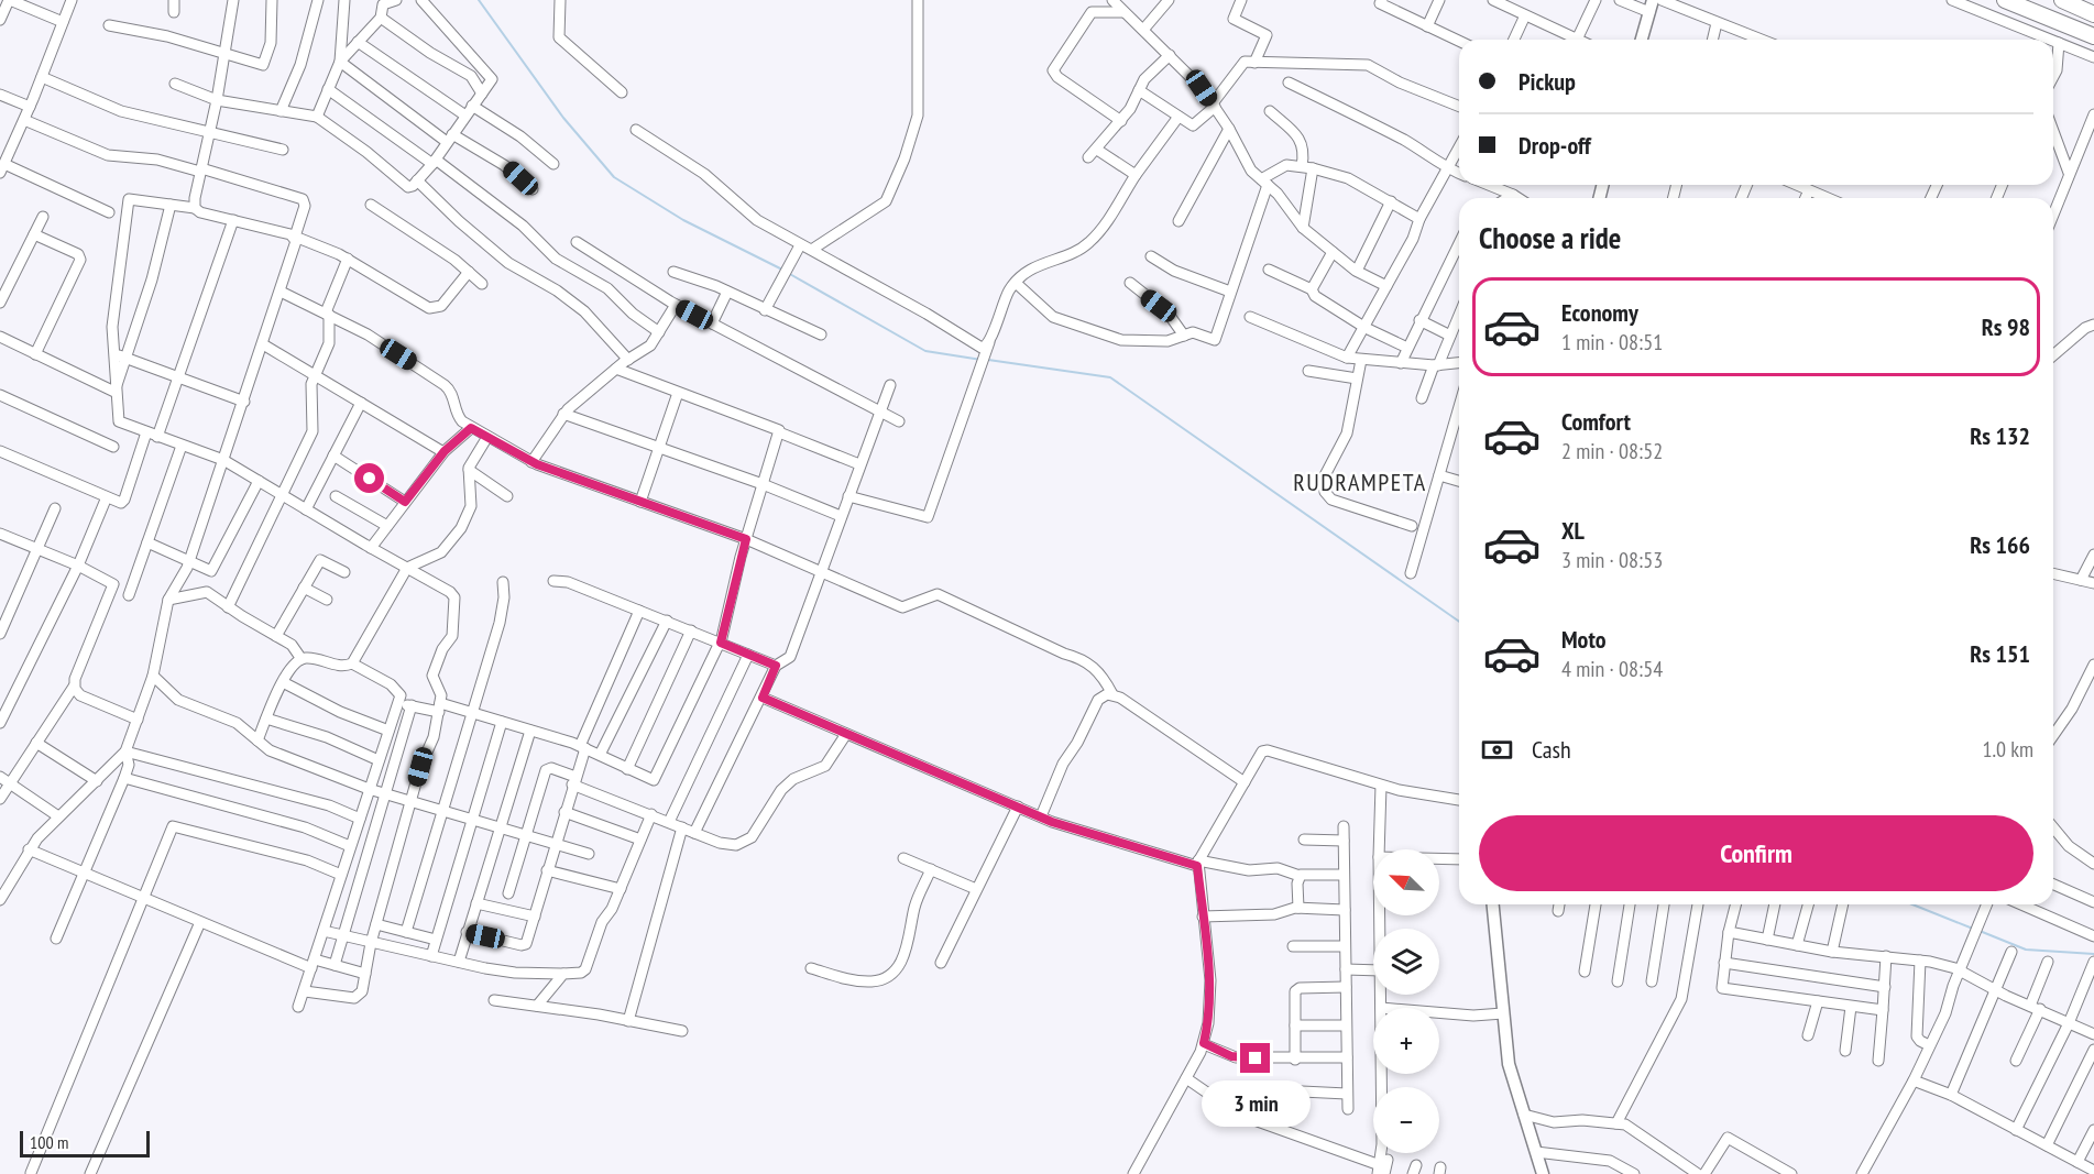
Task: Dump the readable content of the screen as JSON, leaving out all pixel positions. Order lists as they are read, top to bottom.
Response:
{
  "districts": ["RUDRAMPETA"],
  "scale_bar": "100 m",
  "north": "top left",
  "page": {
    "banner": ["Pickup", "Drop-off"],
    "heading": "Choose a ride",
    "list": [
      {
        "name": "Economy",
        "note": "1 min · 08:51",
        "value": "Rs 98"
      },
      {
        "name": "Comfort",
        "note": "2 min · 08:52",
        "value": "Rs 132"
      },
      {
        "name": "XL",
        "note": "3 min · 08:53",
        "value": "Rs 166"
      },
      {
        "name": "Moto",
        "note": "4 min · 08:54",
        "value": "Rs 151"
      }
    ],
    "pay": ["Cash", "1.0 km"],
    "buttons": "Confirm",
    "map_buttons": ["+", "−"],
    "bubble": "3 min",
    "scale": "100 m"
  }
}
